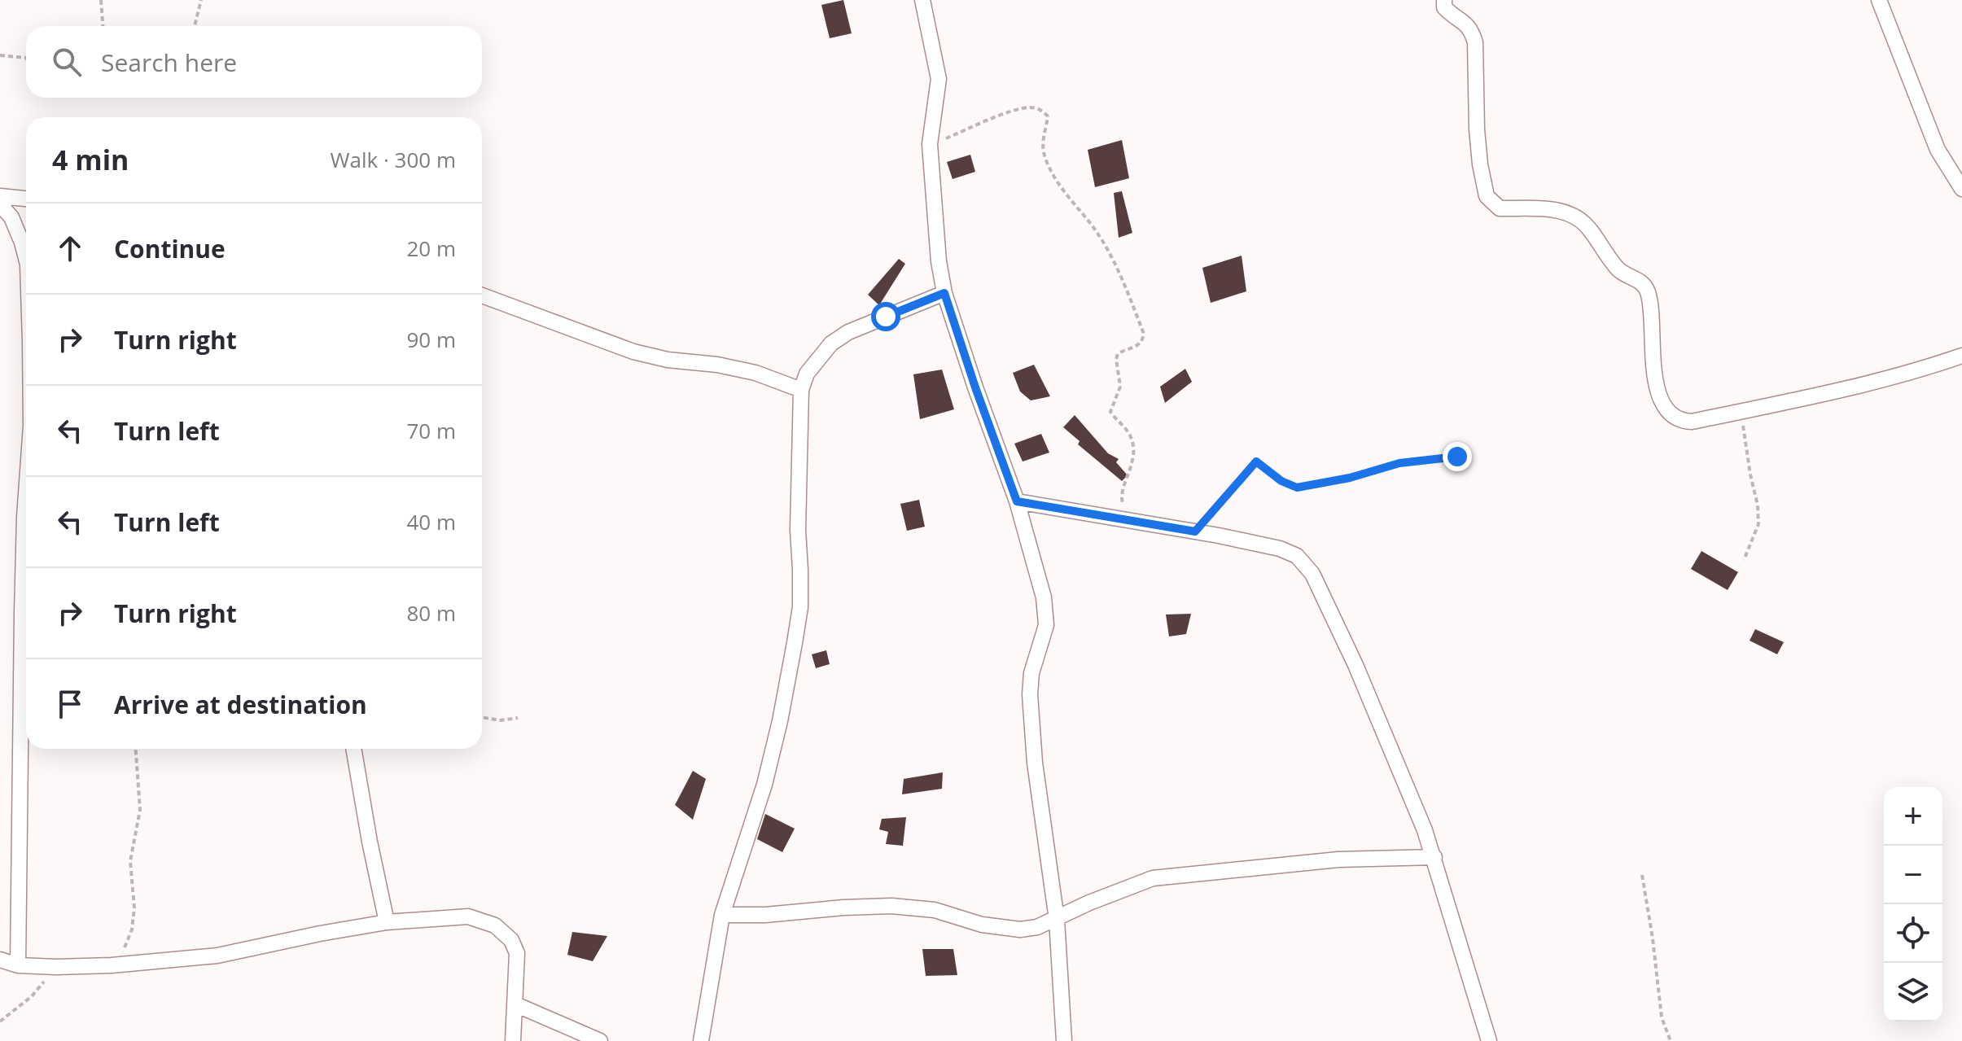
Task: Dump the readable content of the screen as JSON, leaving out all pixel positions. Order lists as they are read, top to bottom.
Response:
{
  "page": {
    "search": "Search here",
    "heading": ["4 min", "Walk · 300 m"],
    "list": [
      ["Continue", "20 m"],
      ["Turn right", "90 m"],
      ["Turn left", "70 m"],
      ["Turn left", "40 m"],
      ["Turn right", "80 m"],
      "Arrive at destination"
    ],
    "map_buttons": ["+", "−"]
  }
}
